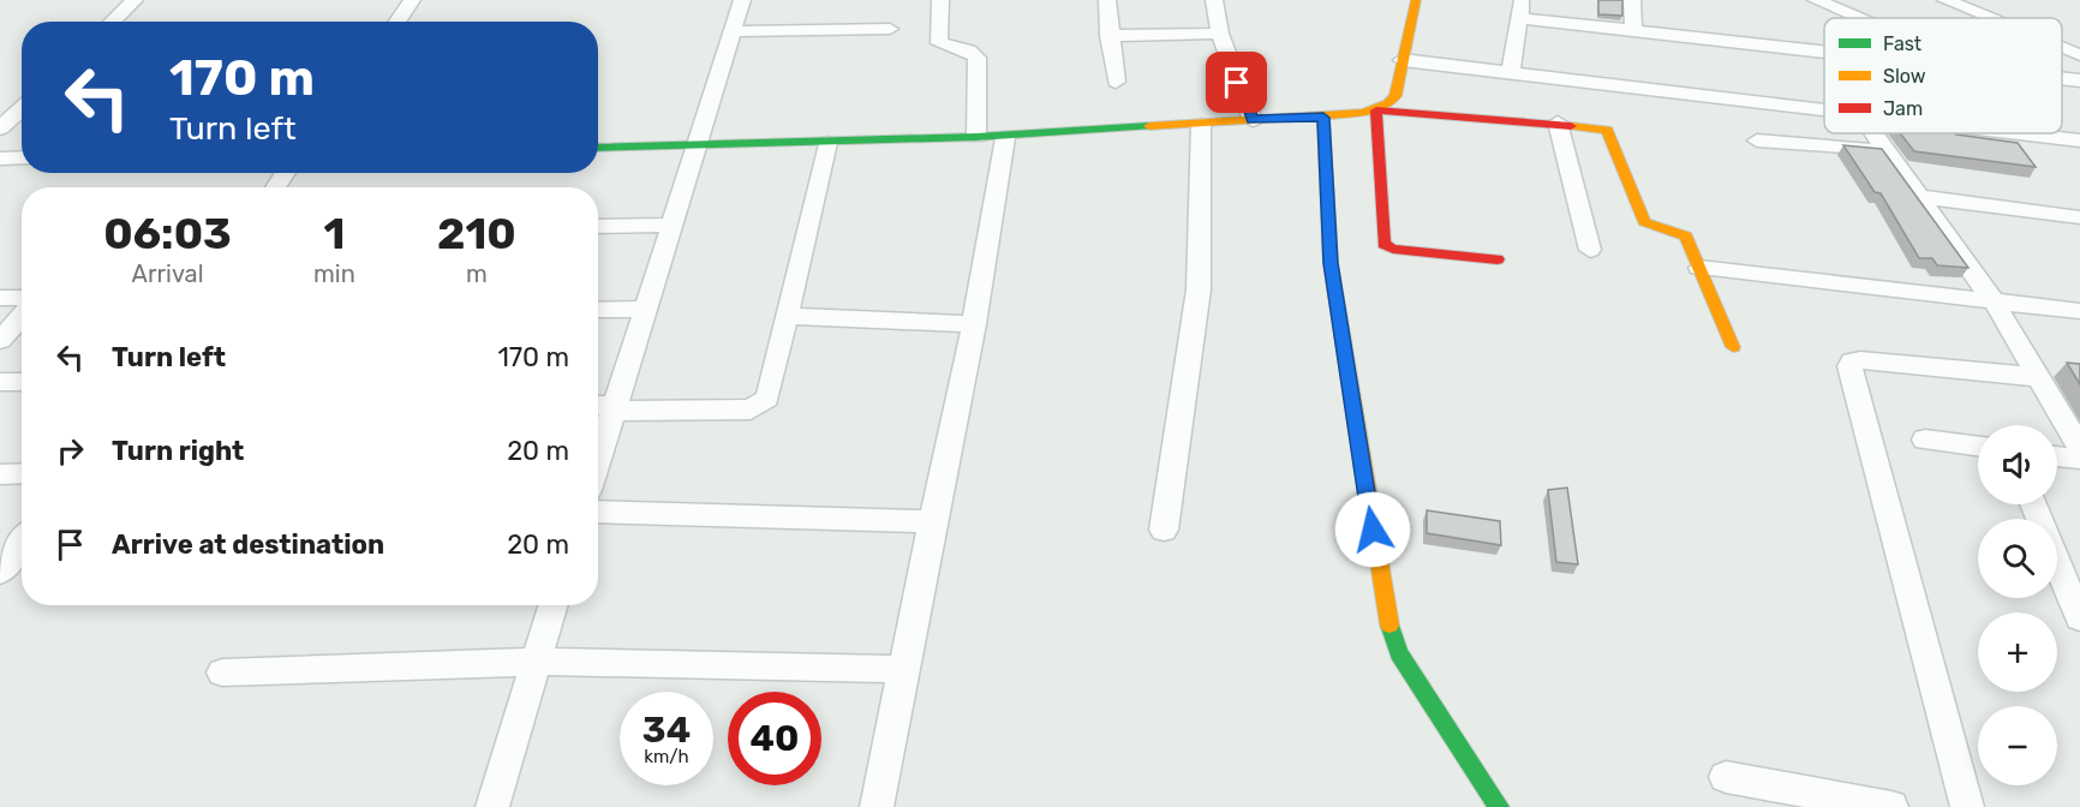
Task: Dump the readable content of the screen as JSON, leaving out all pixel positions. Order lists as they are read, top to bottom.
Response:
{
  "legend": ["Fast", "Slow", "Jam"],
  "page": {
    "turn": ["170 m", "Turn left"],
    "eta": [
      "06:03",
      "Arrival",
      "1",
      "min",
      "210",
      "m"
    ],
    "list": [
      {
        "name": "Turn left",
        "value": "170 m"
      },
      {
        "name": "Turn right",
        "value": "20 m"
      },
      {
        "name": "Arrive at destination",
        "value": "20 m"
      }
    ],
    "map_buttons": ["+", "−"],
    "speed": "34 km/h",
    "limit": "40"
  }
}
